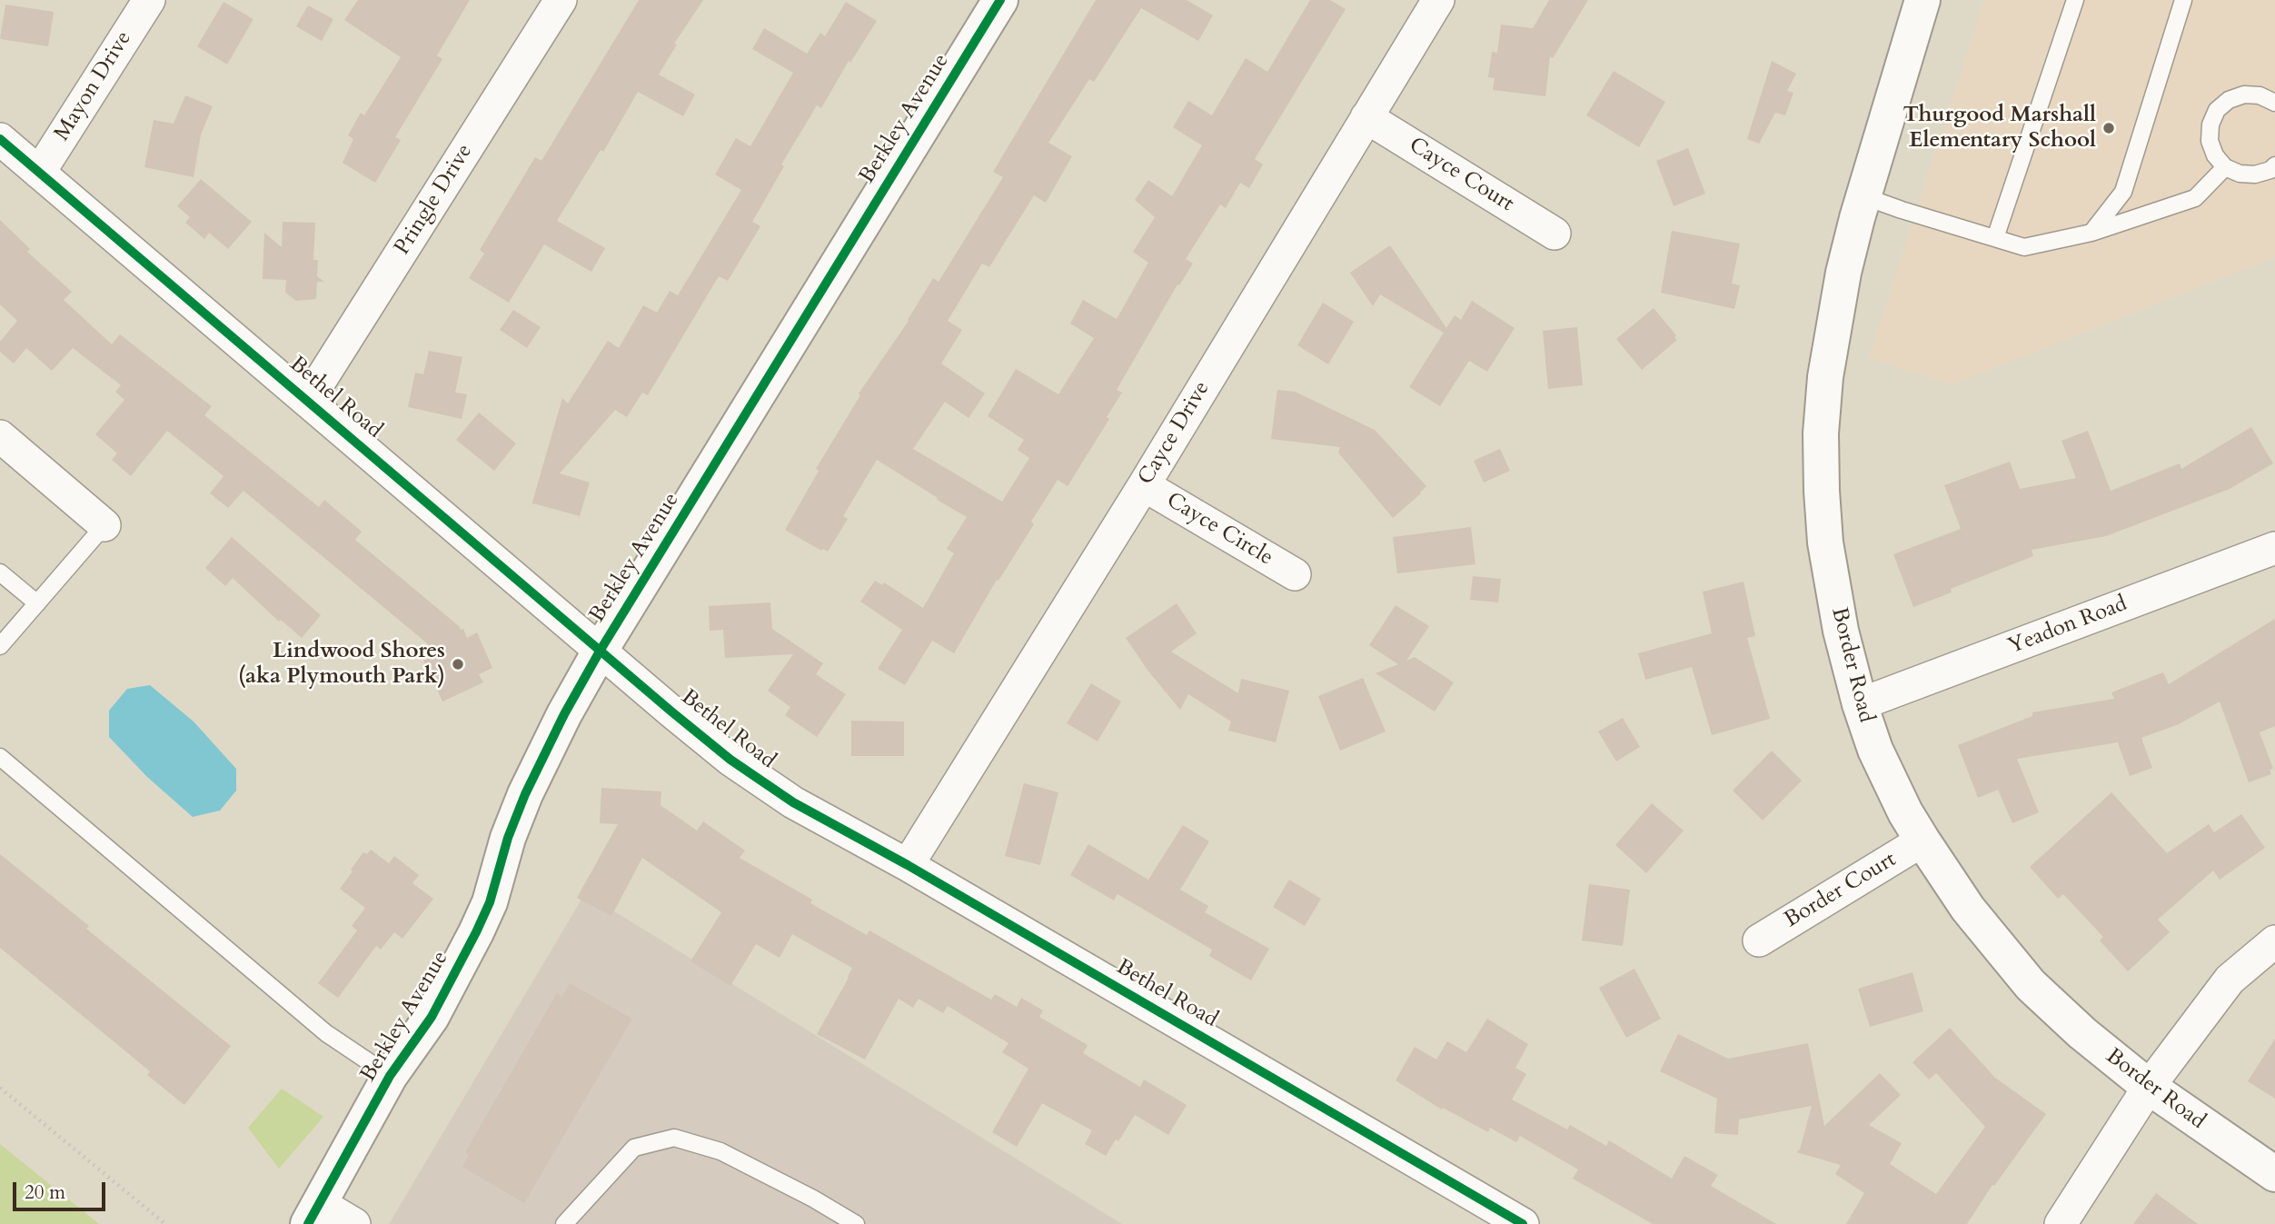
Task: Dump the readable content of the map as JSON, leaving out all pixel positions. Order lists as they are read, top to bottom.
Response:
{
  "streets": {
    "street": [
      "Mayon Drive",
      "Berkley Avenue",
      "Cayce Court",
      "Pringle Drive",
      "Bethel Road",
      "Cayce Drive",
      "Cayce Circle",
      "Yeadon Road",
      "Border Road",
      "Border Court"
    ]
  },
  "crossings": [
    ["Mayon Drive", "Bethel Road"],
    ["Berkley Avenue", "Bethel Road"],
    ["Cayce Court", "Cayce Drive"],
    ["Pringle Drive", "Bethel Road"],
    ["Bethel Road", "Cayce Drive"],
    ["Cayce Drive", "Cayce Circle"],
    ["Yeadon Road", "Border Road"],
    ["Border Road", "Border Court"]
  ],
  "places": ["Thurgood Marshall Elementary School", "Lindwood Shores (aka Plymouth Park)"],
  "scale_bar": "20 m"
}
